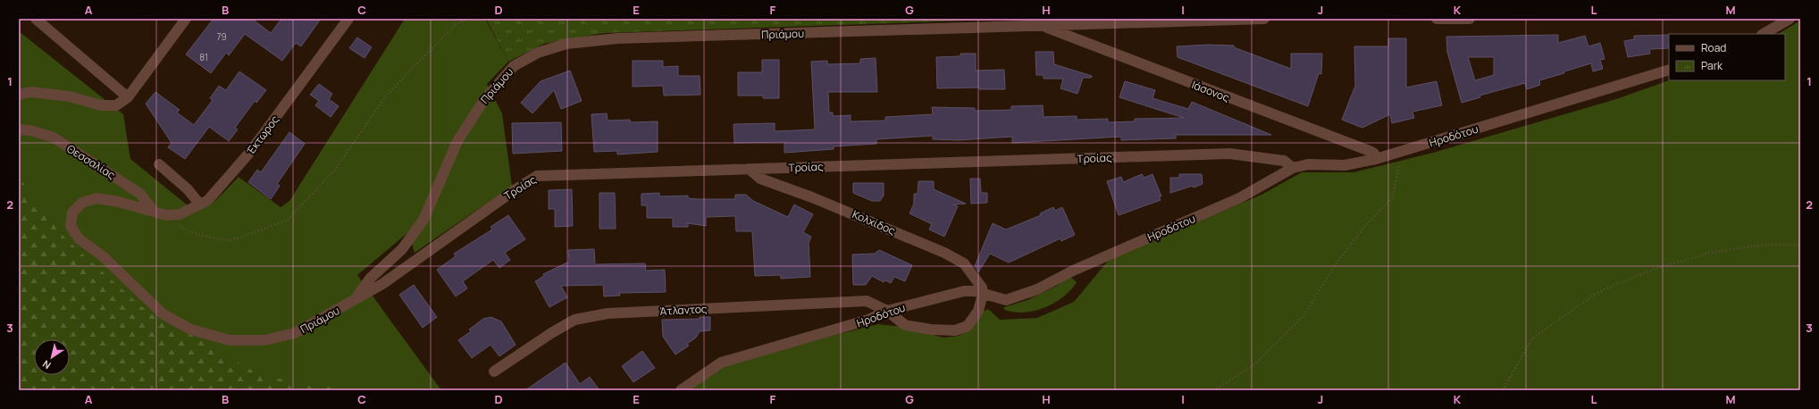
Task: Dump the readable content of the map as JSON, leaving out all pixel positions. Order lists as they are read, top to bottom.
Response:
{
  "streets": {
    "street": [
      "Πριάμου",
      "Ιάσονος",
      "Έκτωρος",
      "Ηροδότου",
      "Τροίας",
      "Θεσσαλίας",
      "Κολχίδος",
      "Άτλαντος"
    ]
  },
  "crossings": [
    ["Πριάμου", "Ιάσονος"],
    ["Πριάμου", "Έκτωρος"],
    ["Πριάμου", "Τροίας"],
    ["Πριάμου", "Θεσσαλίας"],
    ["Ιάσονος", "Ηροδότου"],
    ["Έκτωρος", "Θεσσαλίας"],
    ["Ηροδότου", "Τροίας"],
    ["Ηροδότου", "Κολχίδος"],
    ["Ηροδότου", "Άτλαντος"],
    ["Τροίας", "Κολχίδος"],
    ["Κολχίδος", "Άτλαντος"]
  ],
  "house_numbers": ["79", "81"],
  "legend": ["Road", "Park"],
  "north": "bottom left",
  "grid": {
    "columns": [
      "A",
      "B",
      "C",
      "D",
      "E",
      "F",
      "G",
      "H",
      "I",
      "J",
      "K",
      "L",
      "M"
    ],
    "rows": ["1", "2", "3"]
  }
}
